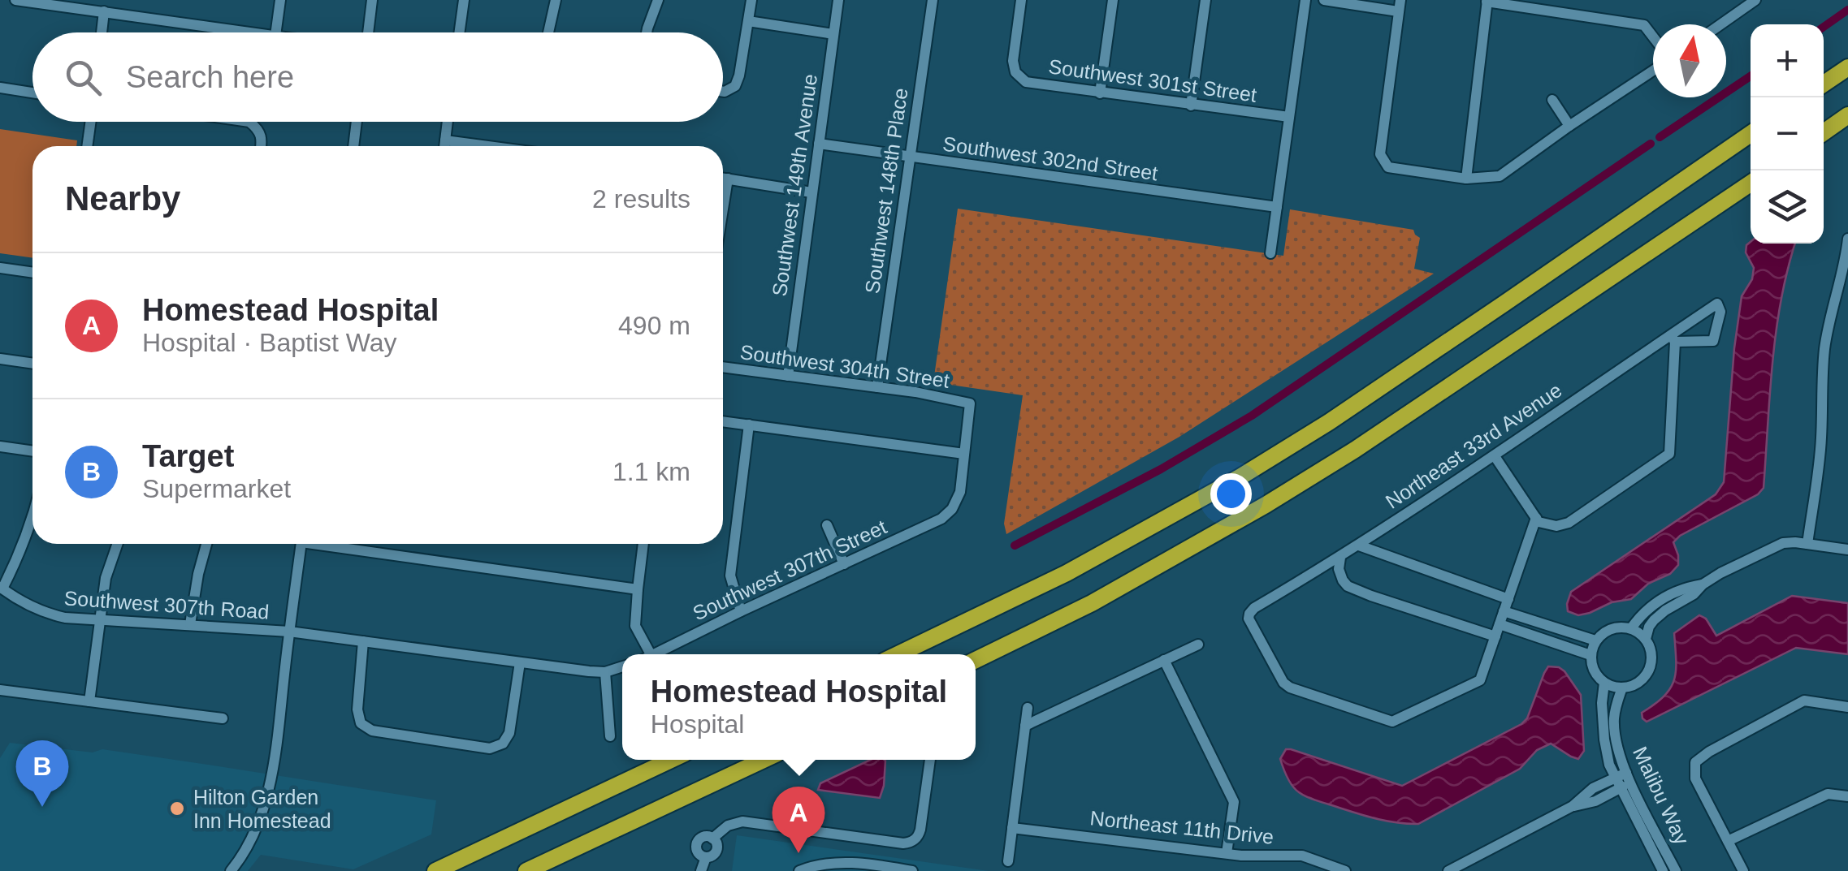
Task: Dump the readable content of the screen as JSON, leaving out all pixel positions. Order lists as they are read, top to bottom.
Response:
{
  "streets": {
    "street": [
      "Southwest 301st Street",
      "Southwest 302nd Street",
      "Southwest 149th Avenue",
      "Southwest 148th Place",
      "Southwest 304th Street",
      "Northeast 33rd Avenue",
      "Southwest 307th Street",
      "Southwest 307th Road",
      "Malibu Way",
      "Northeast 11th Drive"
    ]
  },
  "crossings": [
    ["Southwest 302nd Street", "Southwest 149th Avenue"],
    ["Southwest 302nd Street", "Southwest 148th Place"],
    ["Southwest 149th Avenue", "Southwest 304th Street"],
    ["Southwest 148th Place", "Southwest 304th Street"],
    ["Southwest 304th Street", "Southwest 307th Street"]
  ],
  "places": ["Hilton Garden Inn Homestead"],
  "north": "top",
  "page": {
    "map_buttons": ["+", "−"],
    "search": "Search here",
    "heading": ["Nearby", "2 results"],
    "list": [
      {
        "mark": "A",
        "name": "Homestead Hospital",
        "note": "Hospital · Baptist Way",
        "value": "490 m"
      },
      {
        "mark": "B",
        "name": "Target",
        "note": "Supermarket",
        "value": "1.1 km"
      }
    ],
    "popup": ["Homestead Hospital", "Hospital"],
    "pins": ["B", "A"]
  }
}
